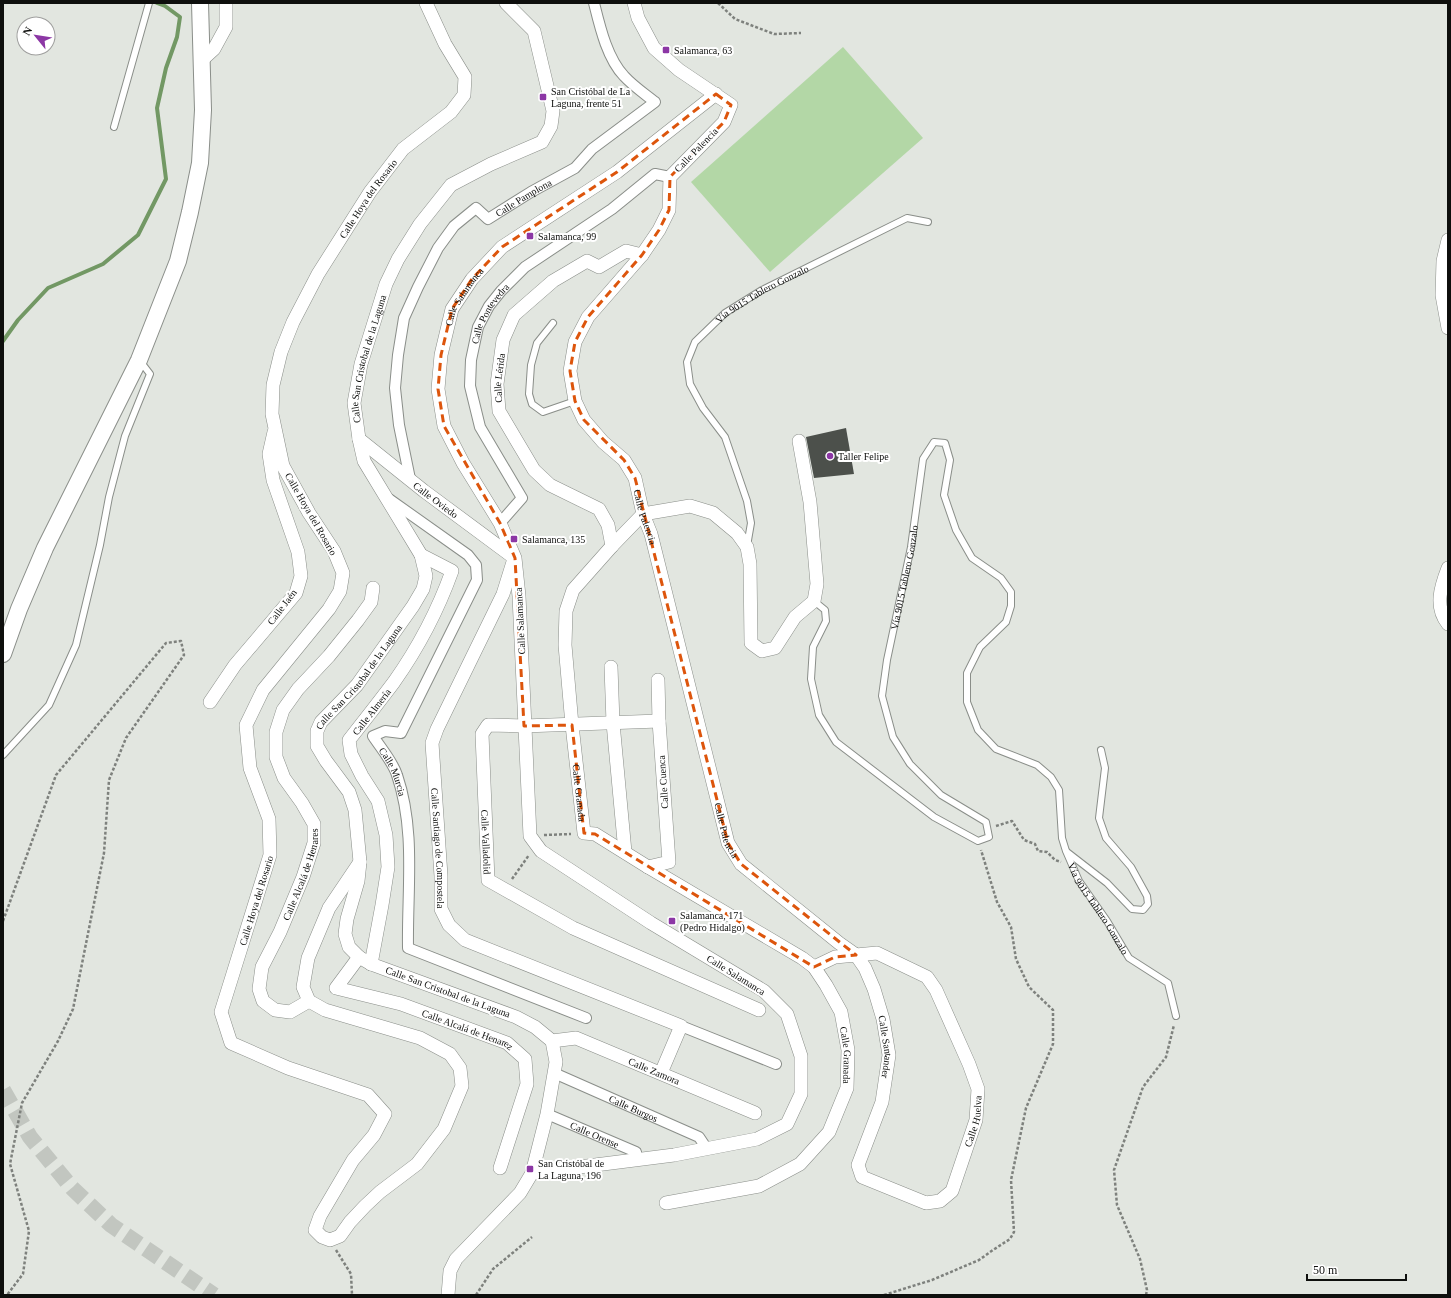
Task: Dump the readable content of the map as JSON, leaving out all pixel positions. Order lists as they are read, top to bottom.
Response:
{
  "streets": {
    "street": [
      "Calle Palencia",
      "Calle Pamplona",
      "Calle Hoya del Rosario",
      "Vía 9015 Tablero Gonzalo",
      "Calle Salamanca",
      "Calle Pontevedra",
      "Calle San Cristobal de la Laguna",
      "Calle Lérida",
      "Calle Oviedo",
      "Calle Jaén",
      "Calle Almería",
      "Calle Murcia",
      "Calle Cuenca",
      "Calle Granada",
      "Calle Valladolid",
      "Calle Santiago de Compostela",
      "Calle Alcalá de Henares",
      "Calle Alcalá de Henarez",
      "Calle Santander",
      "Calle Zamora",
      "Calle Burgos",
      "Calle Huelva",
      "Calle Orense"
    ]
  },
  "crossings": [
    ["Calle Palencia", "Vía 9015 Tablero Gonzalo"],
    ["Calle Palencia", "Calle Salamanca"],
    ["Calle Palencia", "Calle Pontevedra"],
    ["Calle Palencia", "Calle Lérida"],
    ["Calle Palencia", "Calle Granada"],
    ["Calle Palencia", "Calle Santander"],
    ["Calle Palencia", "Calle Huelva"],
    ["Calle Pamplona", "Calle Oviedo"],
    ["Calle Hoya del Rosario", "Calle Jaén"],
    ["Vía 9015 Tablero Gonzalo", "Calle Granada"],
    ["Calle Salamanca", "Calle Pontevedra"],
    ["Calle Salamanca", "Calle Oviedo"],
    ["Calle Salamanca", "Calle Valladolid"],
    ["Calle Salamanca", "Calle Santiago de Compostela"],
    ["Calle Salamanca", "Calle Burgos"],
    ["Calle Salamanca", "Calle Orense"],
    ["Calle San Cristobal de la Laguna", "Calle Oviedo"],
    ["Calle San Cristobal de la Laguna", "Calle Almería"],
    ["Calle San Cristobal de la Laguna", "Calle Murcia"],
    ["Calle San Cristobal de la Laguna", "Calle Alcalá de Henarez"],
    ["Calle San Cristobal de la Laguna", "Calle Zamora"],
    ["Calle Lérida", "Calle Granada"],
    ["Calle Oviedo", "Calle Santiago de Compostela"],
    ["Calle Cuenca", "Calle Granada"],
    ["Calle Cuenca", "Calle Valladolid"],
    ["Calle Granada", "Calle Valladolid"],
    ["Calle Santander", "Calle Huelva"]
  ],
  "places": {
    "transit": [
      "Salamanca, 63",
      "San Cristóbal de La Laguna, frente 51",
      "Salamanca, 99",
      "Salamanca, 135",
      "Salamanca, 171 (Pedro Hidalgo)",
      "San Cristóbal de La Laguna, 196"
    ],
    "other": ["Taller Felipe"]
  },
  "scale_bar": "50 m",
  "north": "top left"
}
